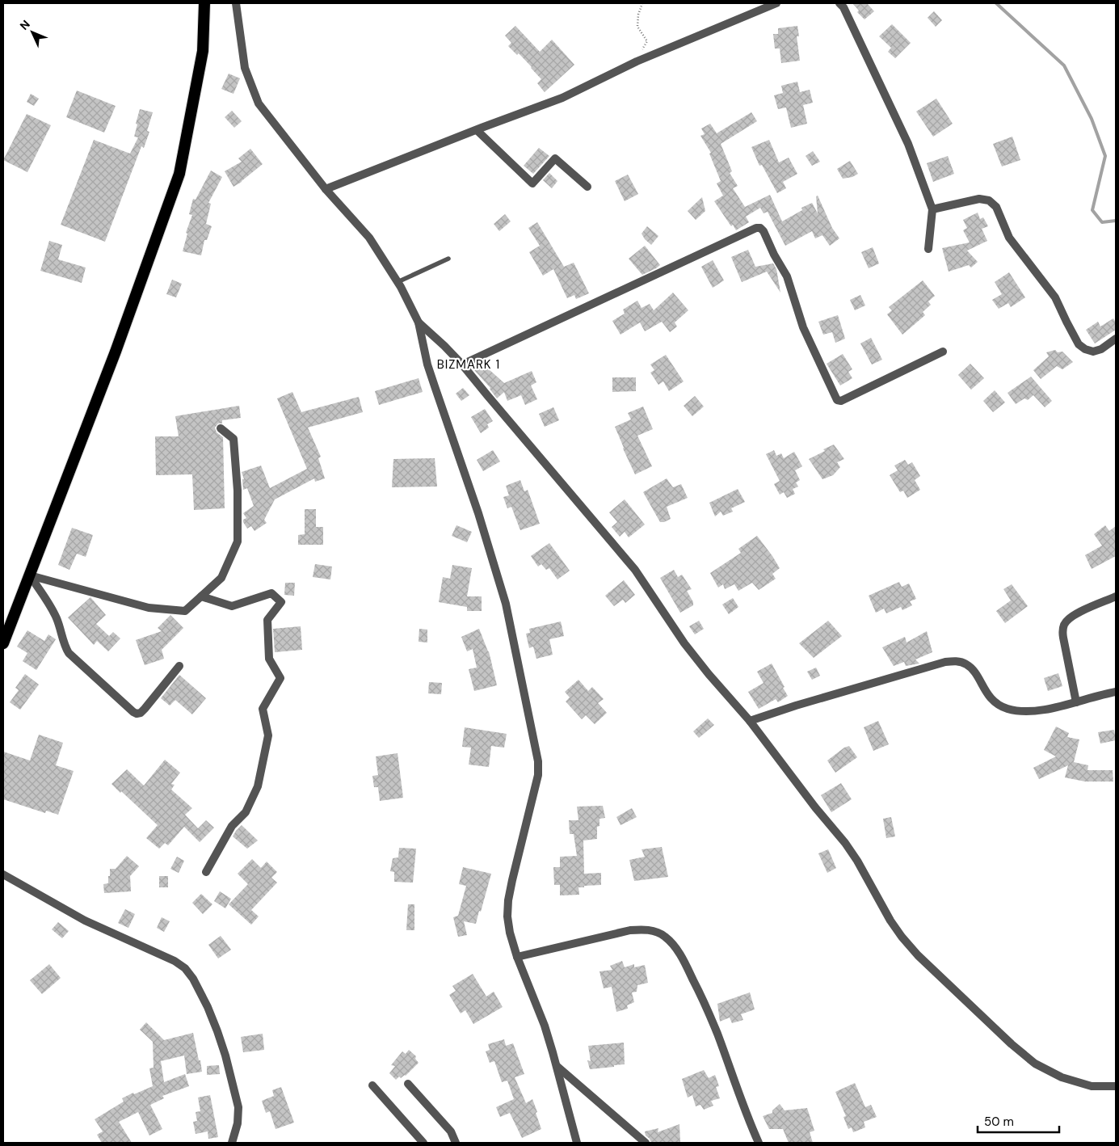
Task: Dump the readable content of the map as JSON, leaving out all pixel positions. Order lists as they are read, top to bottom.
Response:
{
  "districts": ["BIZMARK 1"],
  "scale_bar": "50 m",
  "north": "top left"
}
